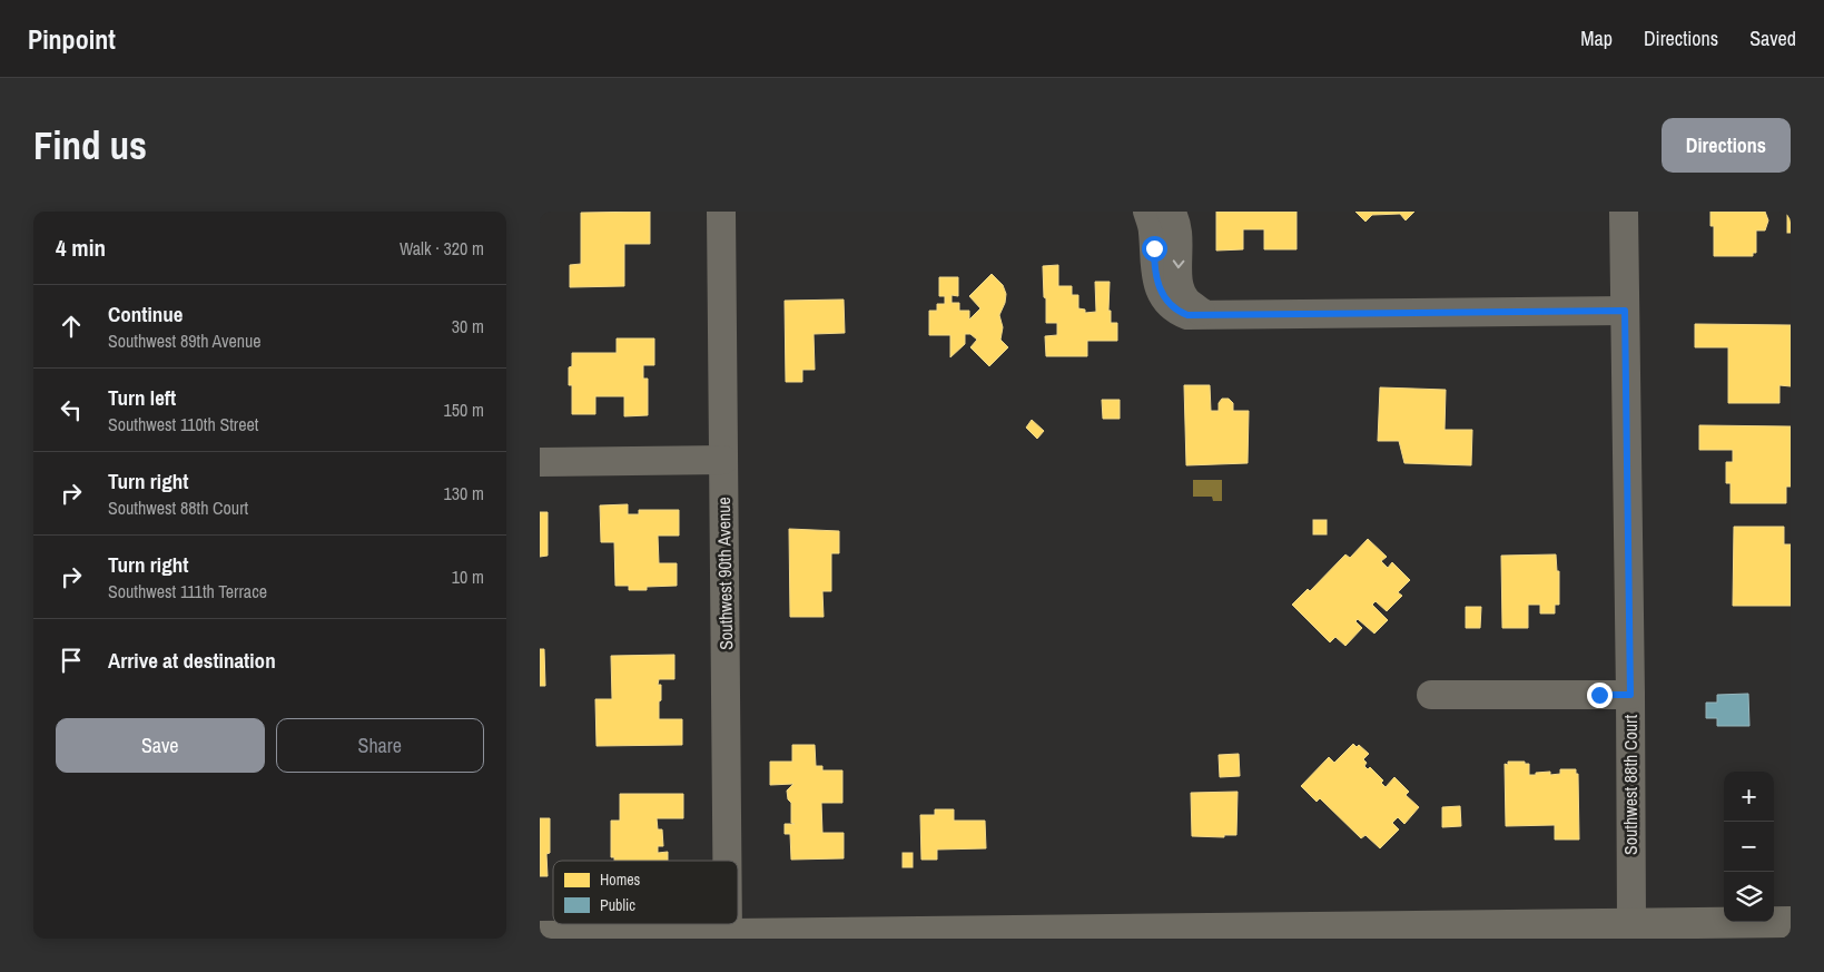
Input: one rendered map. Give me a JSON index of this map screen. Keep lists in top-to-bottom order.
{
  "streets": {
    "street": ["Southwest 90th Avenue", "Southwest 88th Court"]
  },
  "legend": ["Homes", "Public"],
  "page": {
    "header": "Pinpoint",
    "nav": ["Map", "Directions", "Saved"],
    "buttons": [
      "Directions",
      ["Save", "Share"]
    ],
    "title": "Find us",
    "heading": ["4 min", "Walk · 320 m"],
    "list": [
      ["Continue", "Southwest 89th Avenue", "30 m"],
      ["Turn left", "Southwest 110th Street", "150 m"],
      ["Turn right", "Southwest 88th Court", "130 m"],
      ["Turn right", "Southwest 111th Terrace", "10 m"],
      "Arrive at destination"
    ],
    "map_buttons": ["+", "−"]
  }
}
